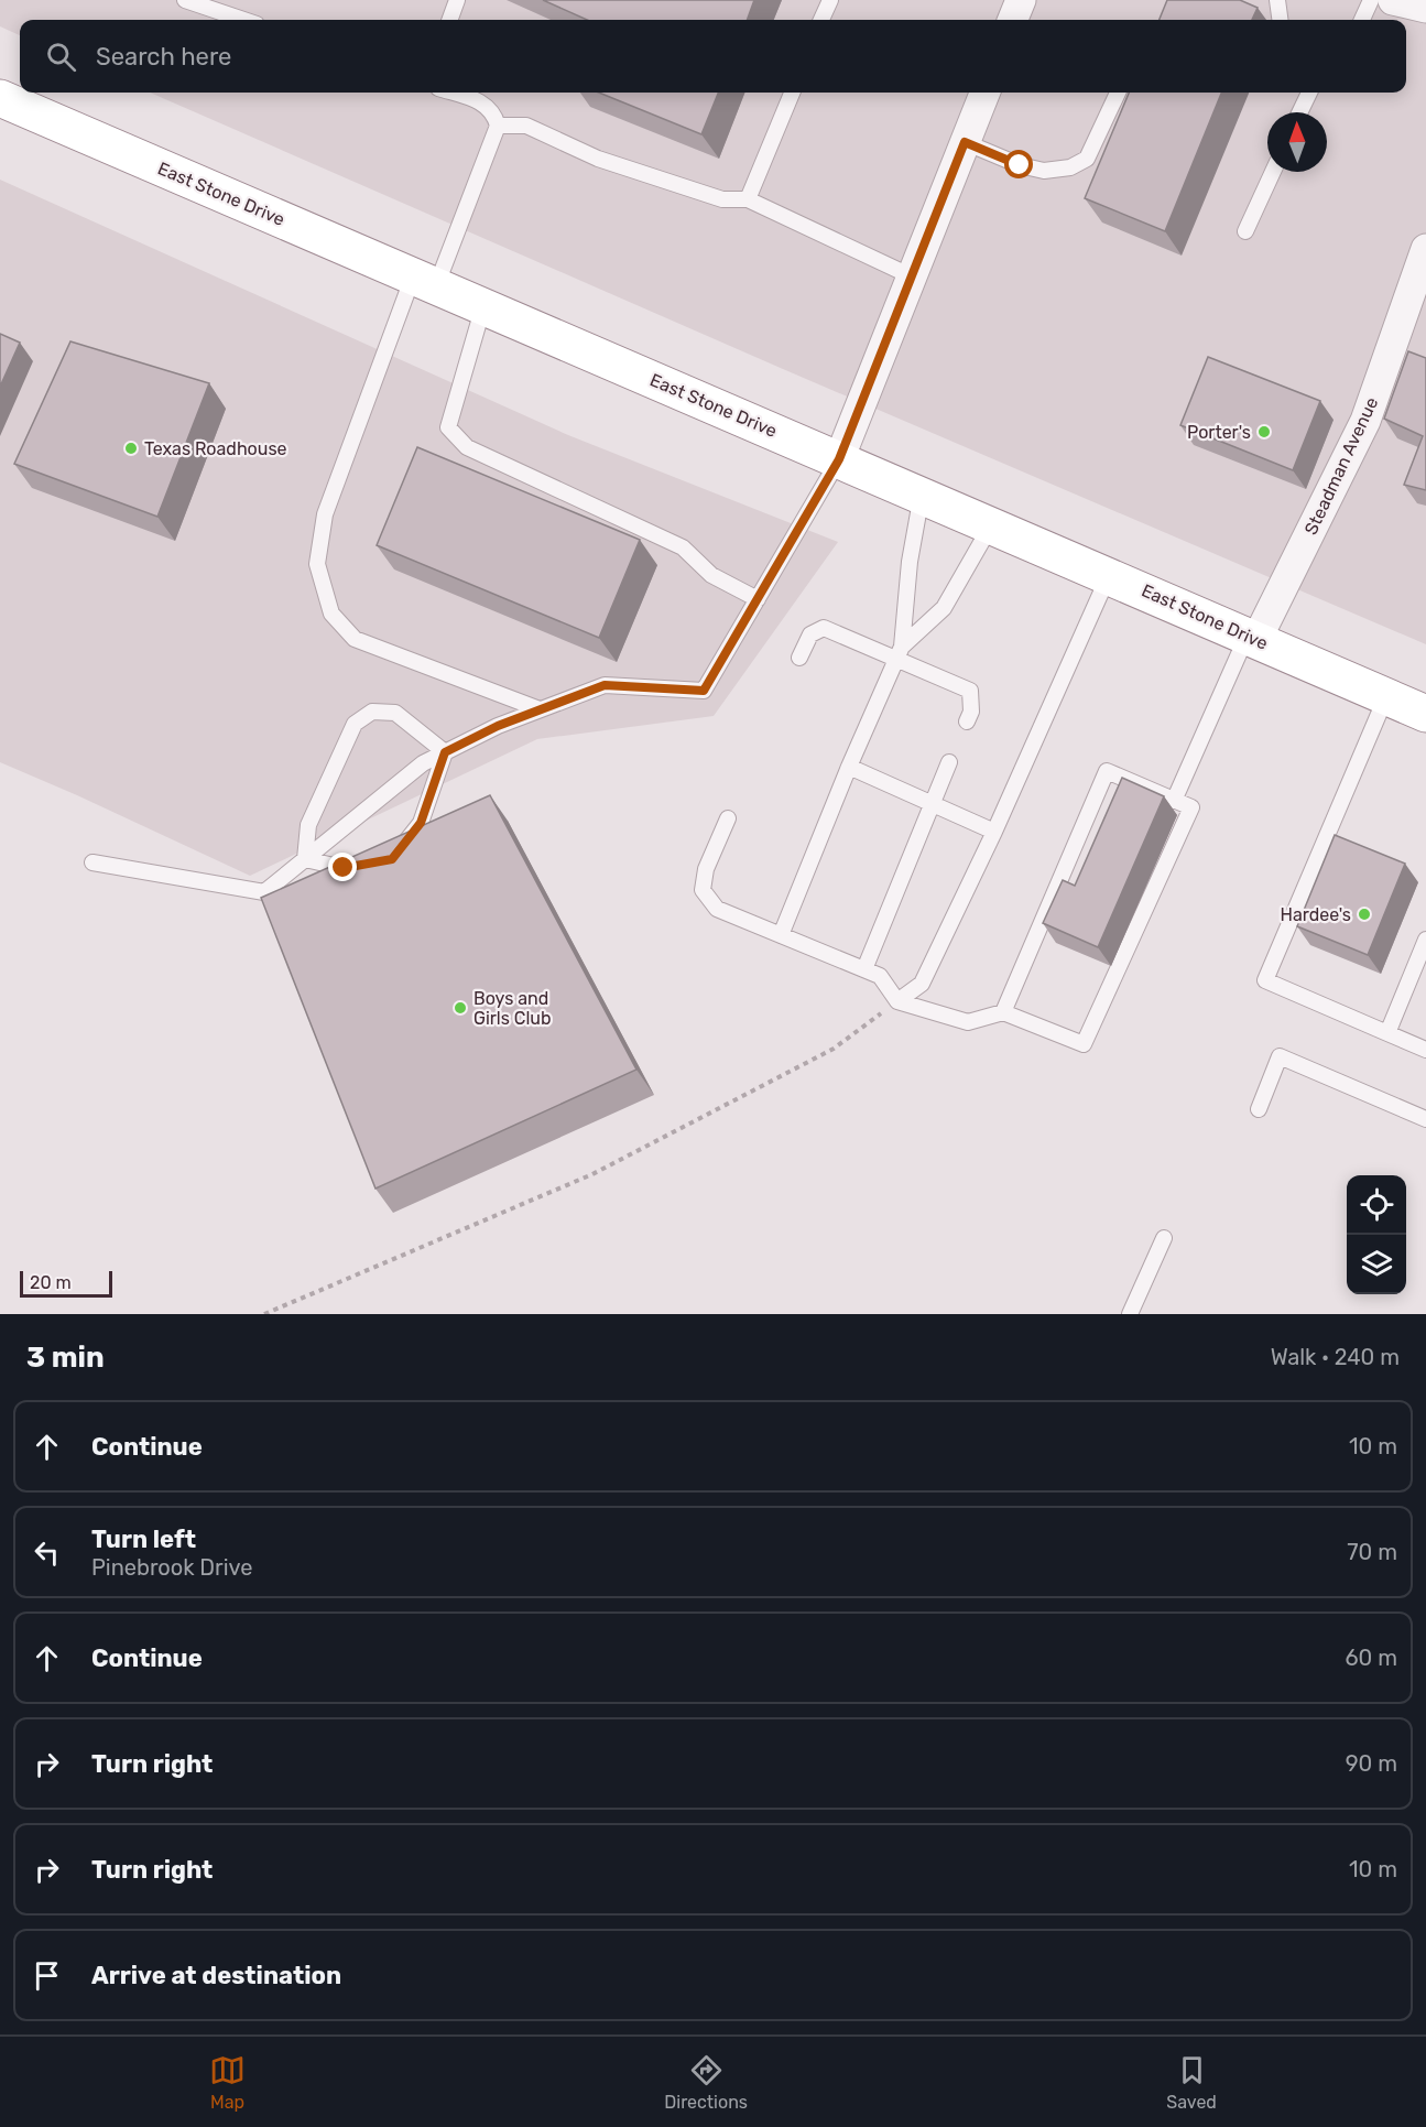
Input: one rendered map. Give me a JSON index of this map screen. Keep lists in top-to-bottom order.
{
  "streets": {
    "highway": ["East Stone Drive"],
    "street": ["Steadman Avenue"]
  },
  "crossings": [
    ["East Stone Drive", "Steadman Avenue"]
  ],
  "places": [
    "Porter's",
    "Texas Roadhouse",
    "Hardee's",
    "Boys and Girls Club"
  ],
  "scale_bar": "20 m",
  "north": "top",
  "page": {
    "search": "Search here",
    "scale": "20 m",
    "heading": ["3 min", "Walk · 240 m"],
    "list": [
      ["Continue", "10 m"],
      ["Turn left", "Pinebrook Drive", "70 m"],
      ["Continue", "60 m"],
      ["Turn right", "90 m"],
      ["Turn right", "10 m"],
      "Arrive at destination"
    ],
    "nav": ["Map", "Directions", "Saved"]
  }
}
